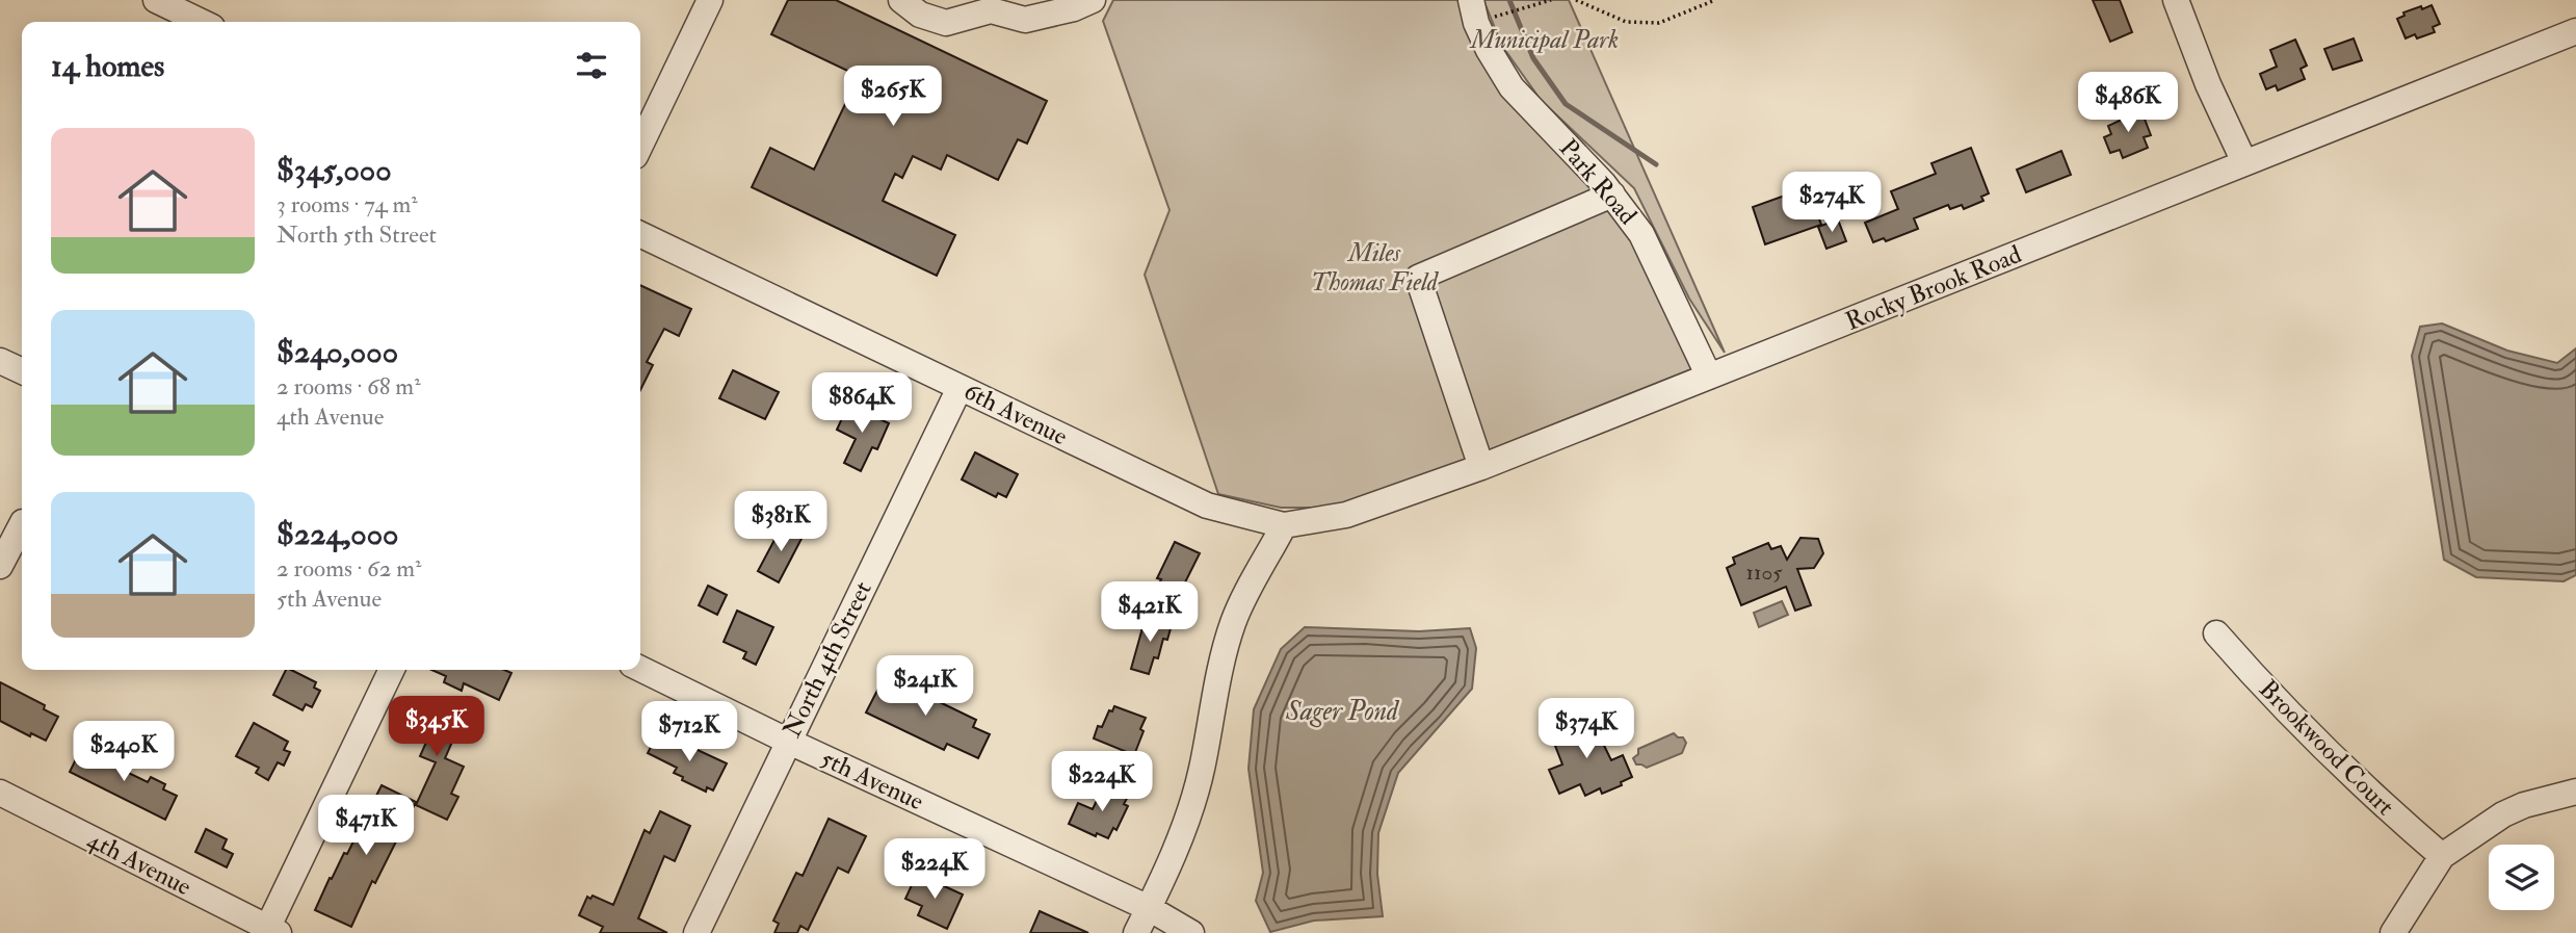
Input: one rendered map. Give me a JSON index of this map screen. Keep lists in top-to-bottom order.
{
  "streets": {
    "street": [
      "Park Road",
      "Rocky Brook Road",
      "6th Avenue",
      "North 4th Street",
      "Brookwood Court",
      "5th Avenue",
      "4th Avenue"
    ]
  },
  "crossings": [
    ["Park Road", "Rocky Brook Road"],
    ["Rocky Brook Road", "6th Avenue"],
    ["6th Avenue", "North 4th Street"],
    ["North 4th Street", "5th Avenue"]
  ],
  "water": ["Sager Pond"],
  "parks": ["Municipal Park", "Miles Thomas Field"],
  "house_numbers": ["1105"],
  "page": {
    "heading": "14 homes",
    "price": [
      "$265K",
      "$486K",
      "$274K",
      "$864K",
      "$381K",
      "$421K",
      "$241K",
      "$345K",
      "$374K",
      "$712K",
      "$240K",
      "$224K",
      "$471K",
      "$224K"
    ],
    "list": [
      {
        "name": "$345,000",
        "note": "3 rooms · 74 m² · North 5th Street"
      },
      {
        "name": "$240,000",
        "note": "2 rooms · 68 m² · 4th Avenue"
      },
      {
        "name": "$224,000",
        "note": "2 rooms · 62 m² · 5th Avenue"
      }
    ]
  }
}
